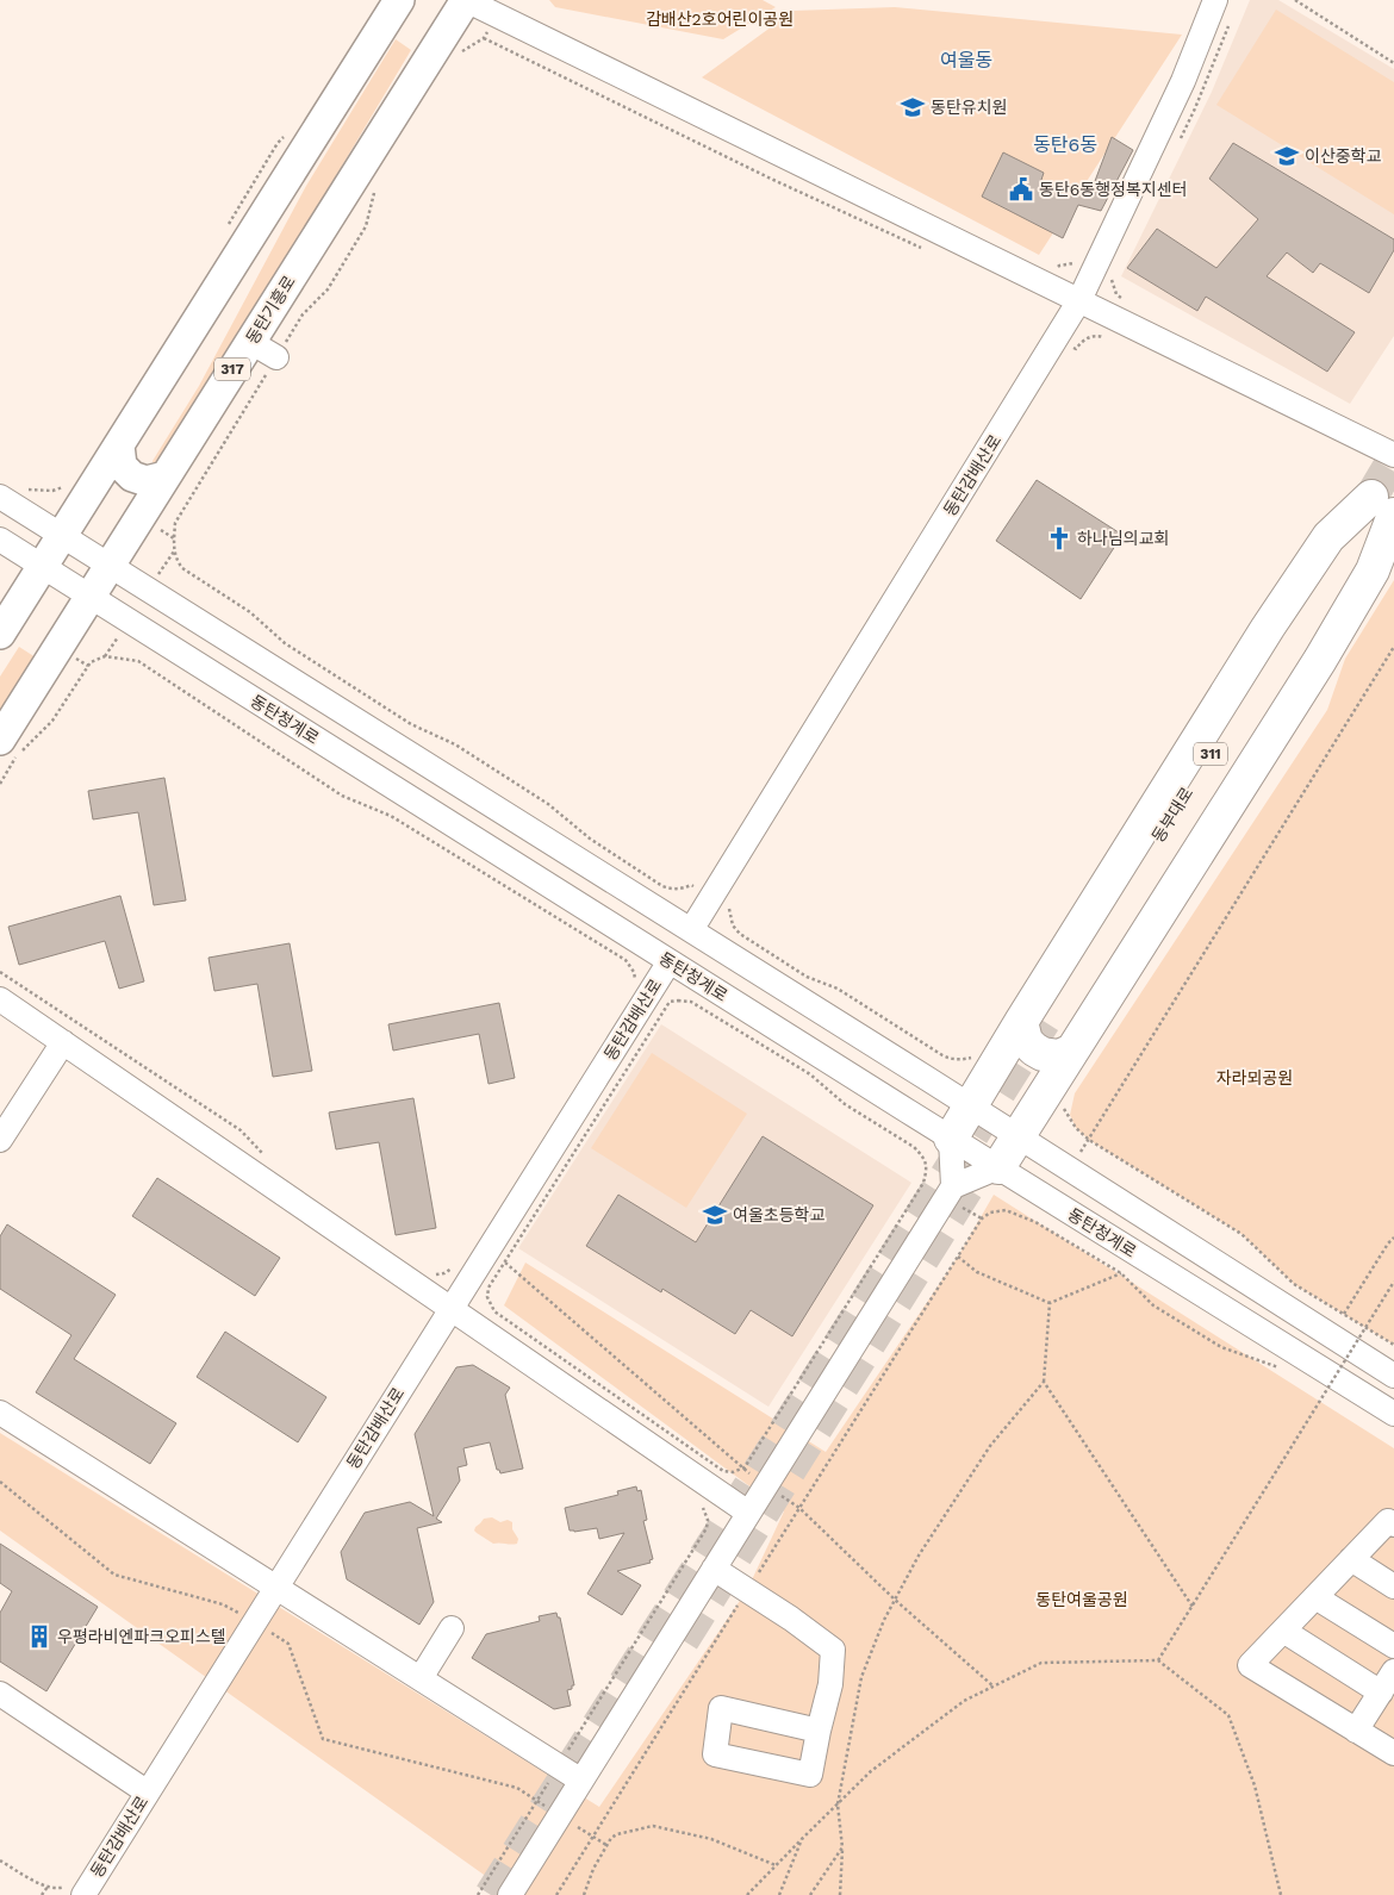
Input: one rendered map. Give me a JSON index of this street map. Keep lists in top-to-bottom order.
{
  "streets": {
    "highway": ["311", "동부대로"],
    "main road": ["동탄기흥로", "317"],
    "street": ["동탄감배산로", "동탄청계로"]
  },
  "crossings": [
    ["동탄기흥로", "동탄청계로"],
    ["동탄감배산로", "동탄청계로"]
  ],
  "districts": ["여울동", "동탄6동"],
  "parks": ["감배산2호어린이공원", "자라뫼공원", "동탄여울공원"],
  "places": {
    "school or university": ["동탄유치원", "이산중학교", "여울초등학교"],
    "public building": ["동탄6동행정복지센터"],
    "church": ["하나님의교회"],
    "building": ["우평라비엔파크오피스텔"]
  }
}
